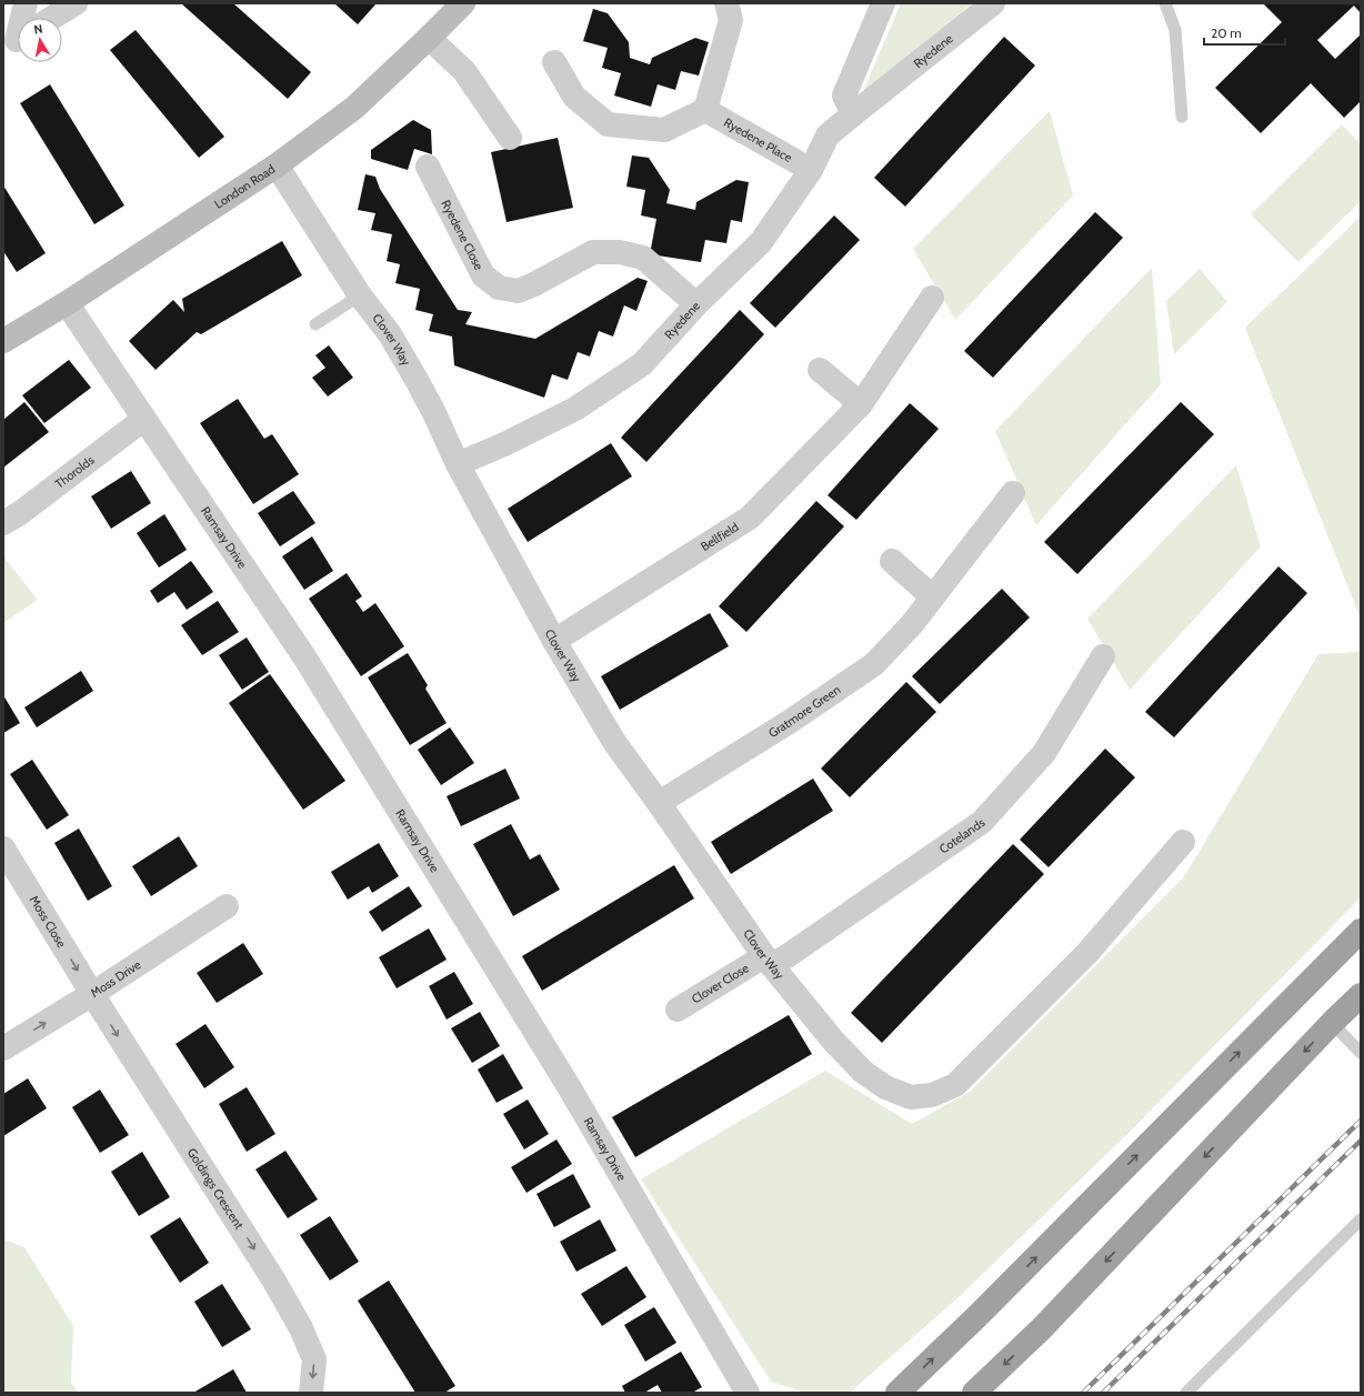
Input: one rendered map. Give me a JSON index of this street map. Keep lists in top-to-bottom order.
{
  "streets": {
    "main road": ["London Road"],
    "street": [
      "Ryedene",
      "Ryedene Place",
      "Ryedene Close",
      "Clover Way",
      "Thorolds",
      "Bellfield",
      "Ramsay Drive",
      "Gratmore Green",
      "Cotelands",
      "Moss Close",
      "Moss Drive",
      "Clover Close",
      "Goldings Crescent"
    ]
  },
  "crossings": [
    ["Ryedene", "Ryedene Place"],
    ["Ryedene", "Ryedene Close"],
    ["Ryedene", "Clover Way"],
    ["London Road", "Clover Way"],
    ["London Road", "Ramsay Drive"],
    ["Clover Way", "Bellfield"],
    ["Clover Way", "Gratmore Green"],
    ["Clover Way", "Cotelands"],
    ["Clover Way", "Clover Close"],
    ["Thorolds", "Ramsay Drive"],
    ["Cotelands", "Clover Close"],
    ["Moss Close", "Moss Drive"],
    ["Moss Close", "Goldings Crescent"],
    ["Moss Drive", "Goldings Crescent"]
  ],
  "one_way": ["Moss Close", "Moss Drive", "Goldings Crescent"],
  "scale_bar": "20 m",
  "north": "top"
}
